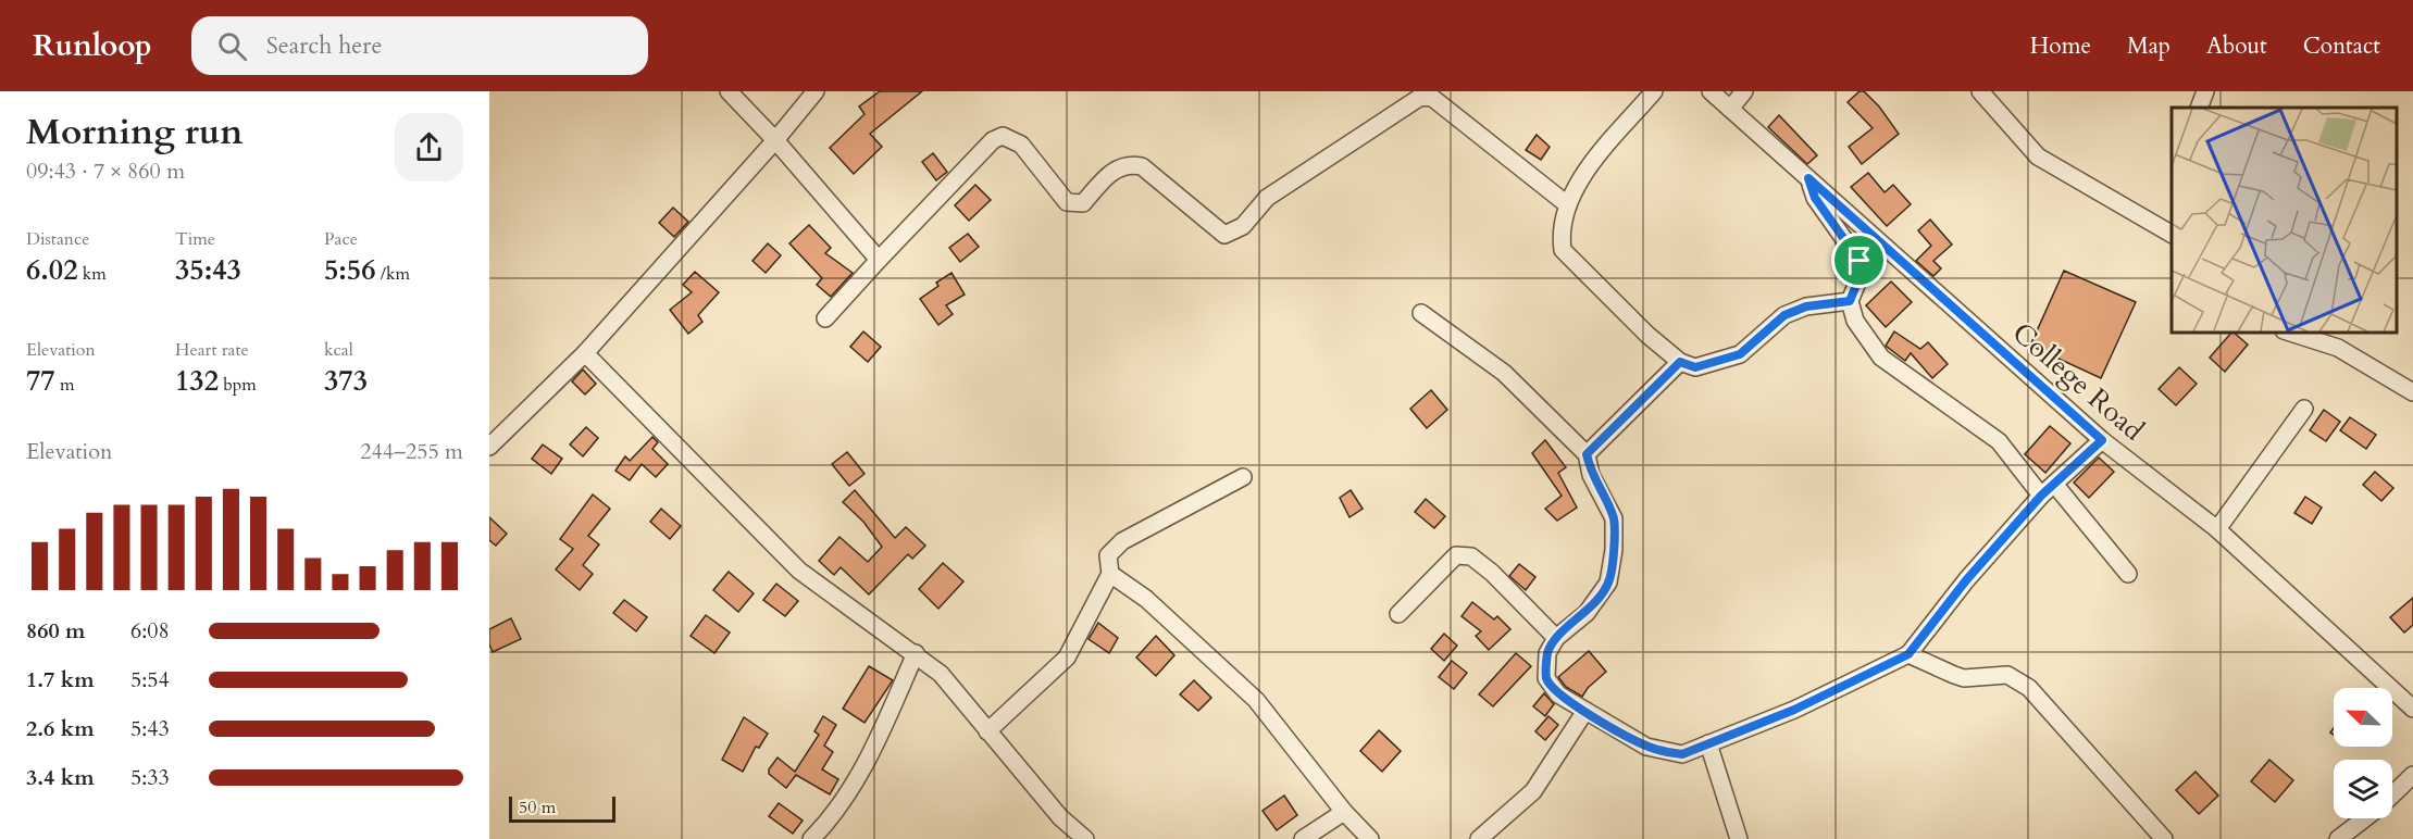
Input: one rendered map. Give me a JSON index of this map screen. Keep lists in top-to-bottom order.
{
  "streets": {
    "street": ["College Road"]
  },
  "scale_bar": "50 m",
  "north": "top left",
  "page": {
    "header": "Runloop",
    "search": "Search here",
    "nav": [
      "Home",
      "Map",
      "About",
      "Contact"
    ],
    "heading": ["Morning run", "09:43 · 7 × 860 m"],
    "stats": [
      ["Distance", "6.02 km"],
      ["Time", "35:43"],
      ["Pace", "5:56 /km"],
      ["Elevation", "77 m"],
      ["Heart rate", "132 bpm"],
      ["kcal", "373"]
    ],
    "chart": ["Elevation", "244–255 m"],
    "list": [
      {
        "name": "860 m",
        "note": "6:08"
      },
      {
        "name": "1.7 km",
        "note": "5:54"
      },
      {
        "name": "2.6 km",
        "note": "5:43"
      },
      {
        "name": "3.4 km",
        "note": "5:33"
      }
    ],
    "scale": "50 m"
  }
}
